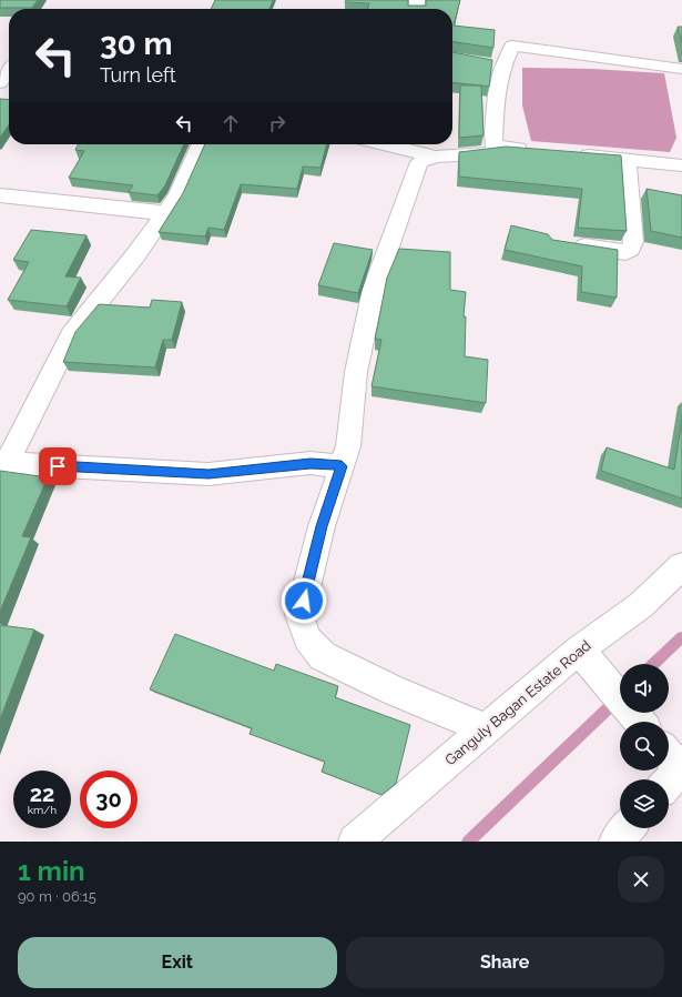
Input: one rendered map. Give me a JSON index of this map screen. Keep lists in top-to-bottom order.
{
  "streets": {
    "street": ["Ganguly Bagan Estate Road"]
  },
  "page": {
    "turn": ["30 m", "Turn left"],
    "speed": "22 km/h",
    "limit": "30",
    "heading": ["1 min", "90 m · 06:15"],
    "buttons": ["Exit", "Share"]
  }
}
